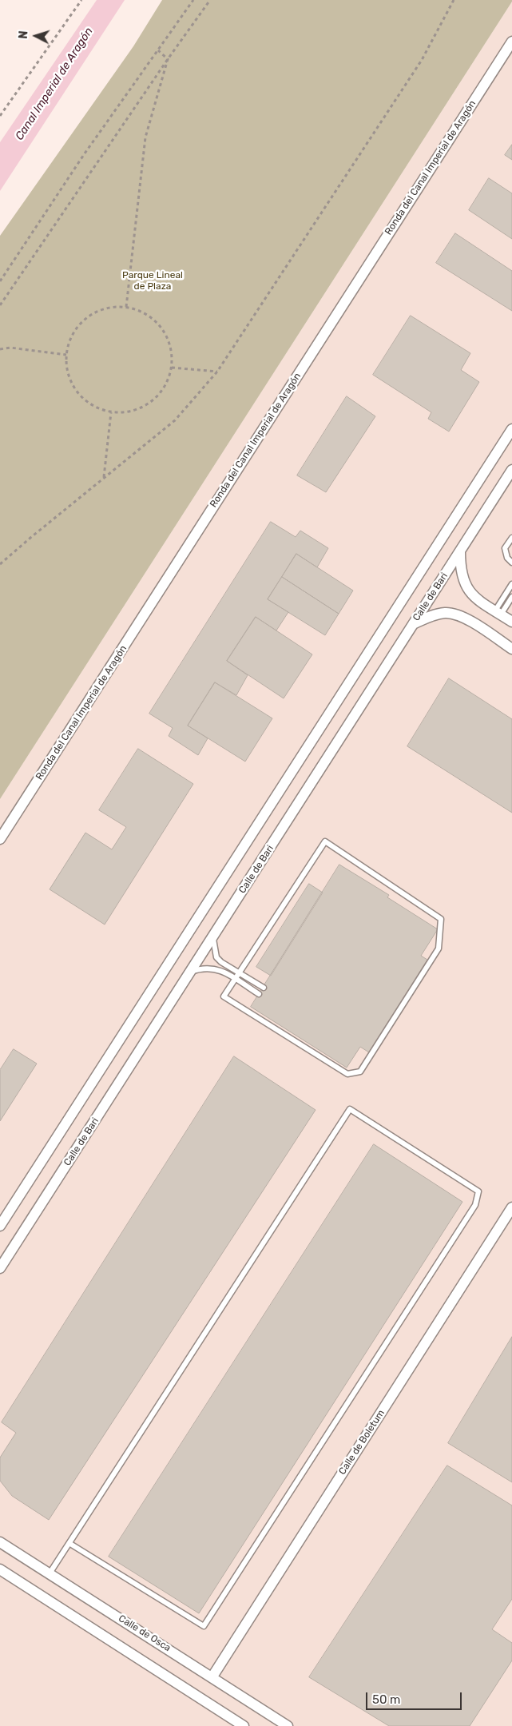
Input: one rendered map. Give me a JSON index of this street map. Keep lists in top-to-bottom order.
{
  "streets": {
    "street": [
      "Ronda del Canal Imperial de Aragón",
      "Calle de Bari",
      "Calle de Boletum",
      "Calle de Osca"
    ]
  },
  "crossings": [
    ["Calle de Boletum", "Calle de Osca"]
  ],
  "water": ["Canal Imperial de Aragón"],
  "parks": ["Parque Lineal de Plaza"],
  "scale_bar": "50 m",
  "north": "left"
}
